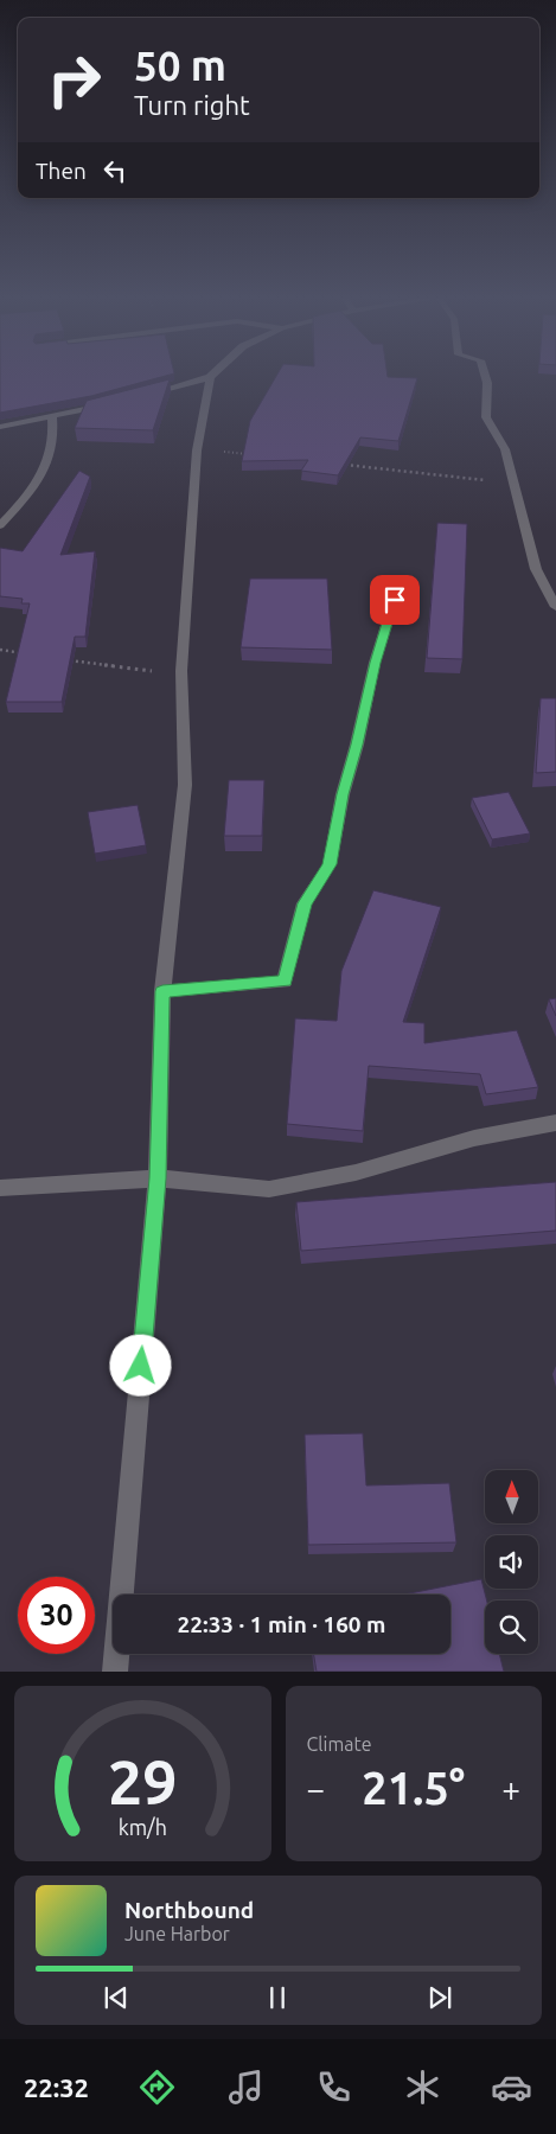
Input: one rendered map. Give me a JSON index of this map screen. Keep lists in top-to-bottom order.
{
  "north": "top",
  "page": {
    "turn": ["50 m", "Turn right"],
    "then": "Then",
    "limit": "30",
    "trip": "22:33 · 1 min · 160 m",
    "tile": "Climate",
    "heat": ["−", "21.5°", "+"],
    "song": ["Northbound", "June Harbor"],
    "tabs": "22:32",
    "gauge": ["29", "km/h"]
  }
}
